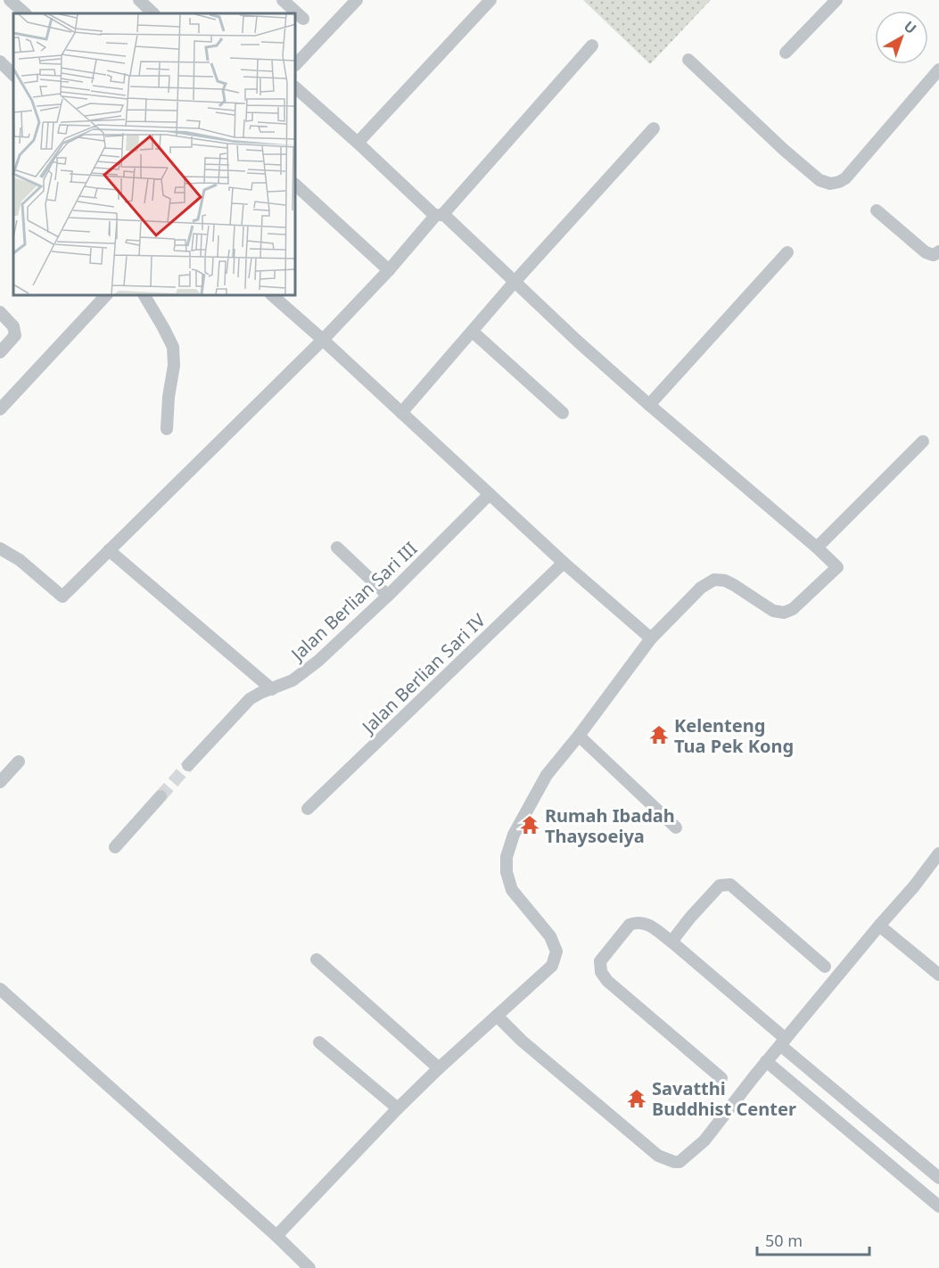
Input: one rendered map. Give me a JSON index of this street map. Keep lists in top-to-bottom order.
{
  "streets": {
    "street": ["Jalan Berlian Sari III", "Jalan Berlian Sari IV"]
  },
  "places": {
    "temple": ["Kelenteng Tua Pek Kong", "Rumah Ibadah Thaysoeiya", "Savatthi Buddhist Center"]
  },
  "scale_bar": "50 m",
  "north": "top right"
}
